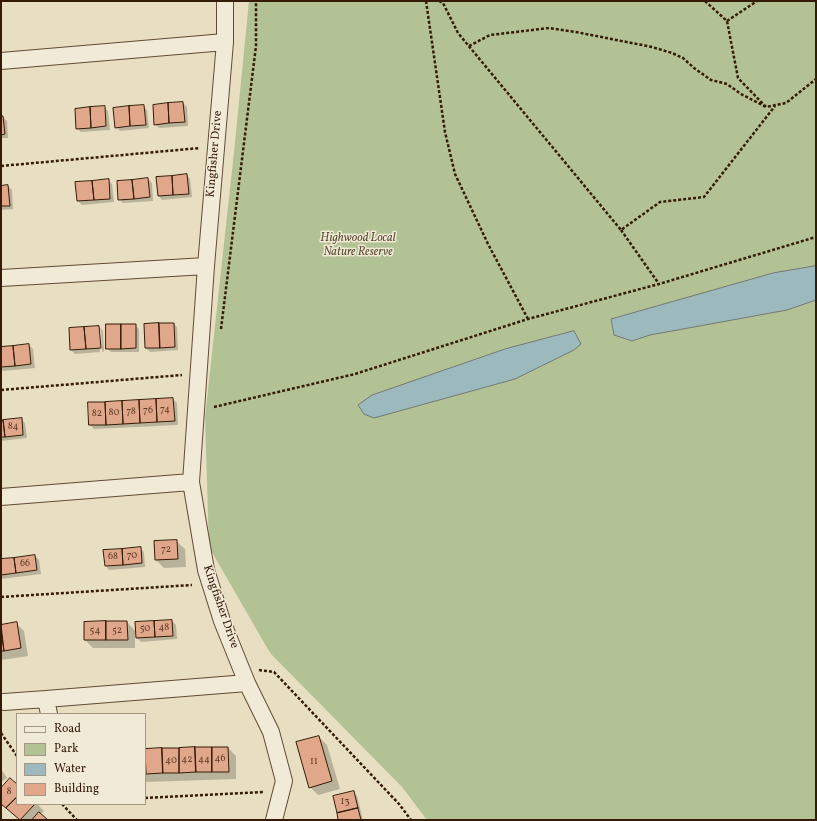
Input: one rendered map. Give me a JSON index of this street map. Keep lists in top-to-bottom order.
{
  "streets": {
    "street": ["Kingfisher Drive"]
  },
  "parks": ["Highwood Local Nature Reserve"],
  "house_numbers": [
    "74",
    "76",
    "78",
    "80",
    "82",
    "84",
    "72",
    "70",
    "68",
    "66",
    "48",
    "50",
    "54",
    "52",
    "46",
    "42",
    "44",
    "40",
    "11",
    "8",
    "13"
  ],
  "legend": [
    "Road",
    "Park",
    "Water",
    "Building"
  ]
}
